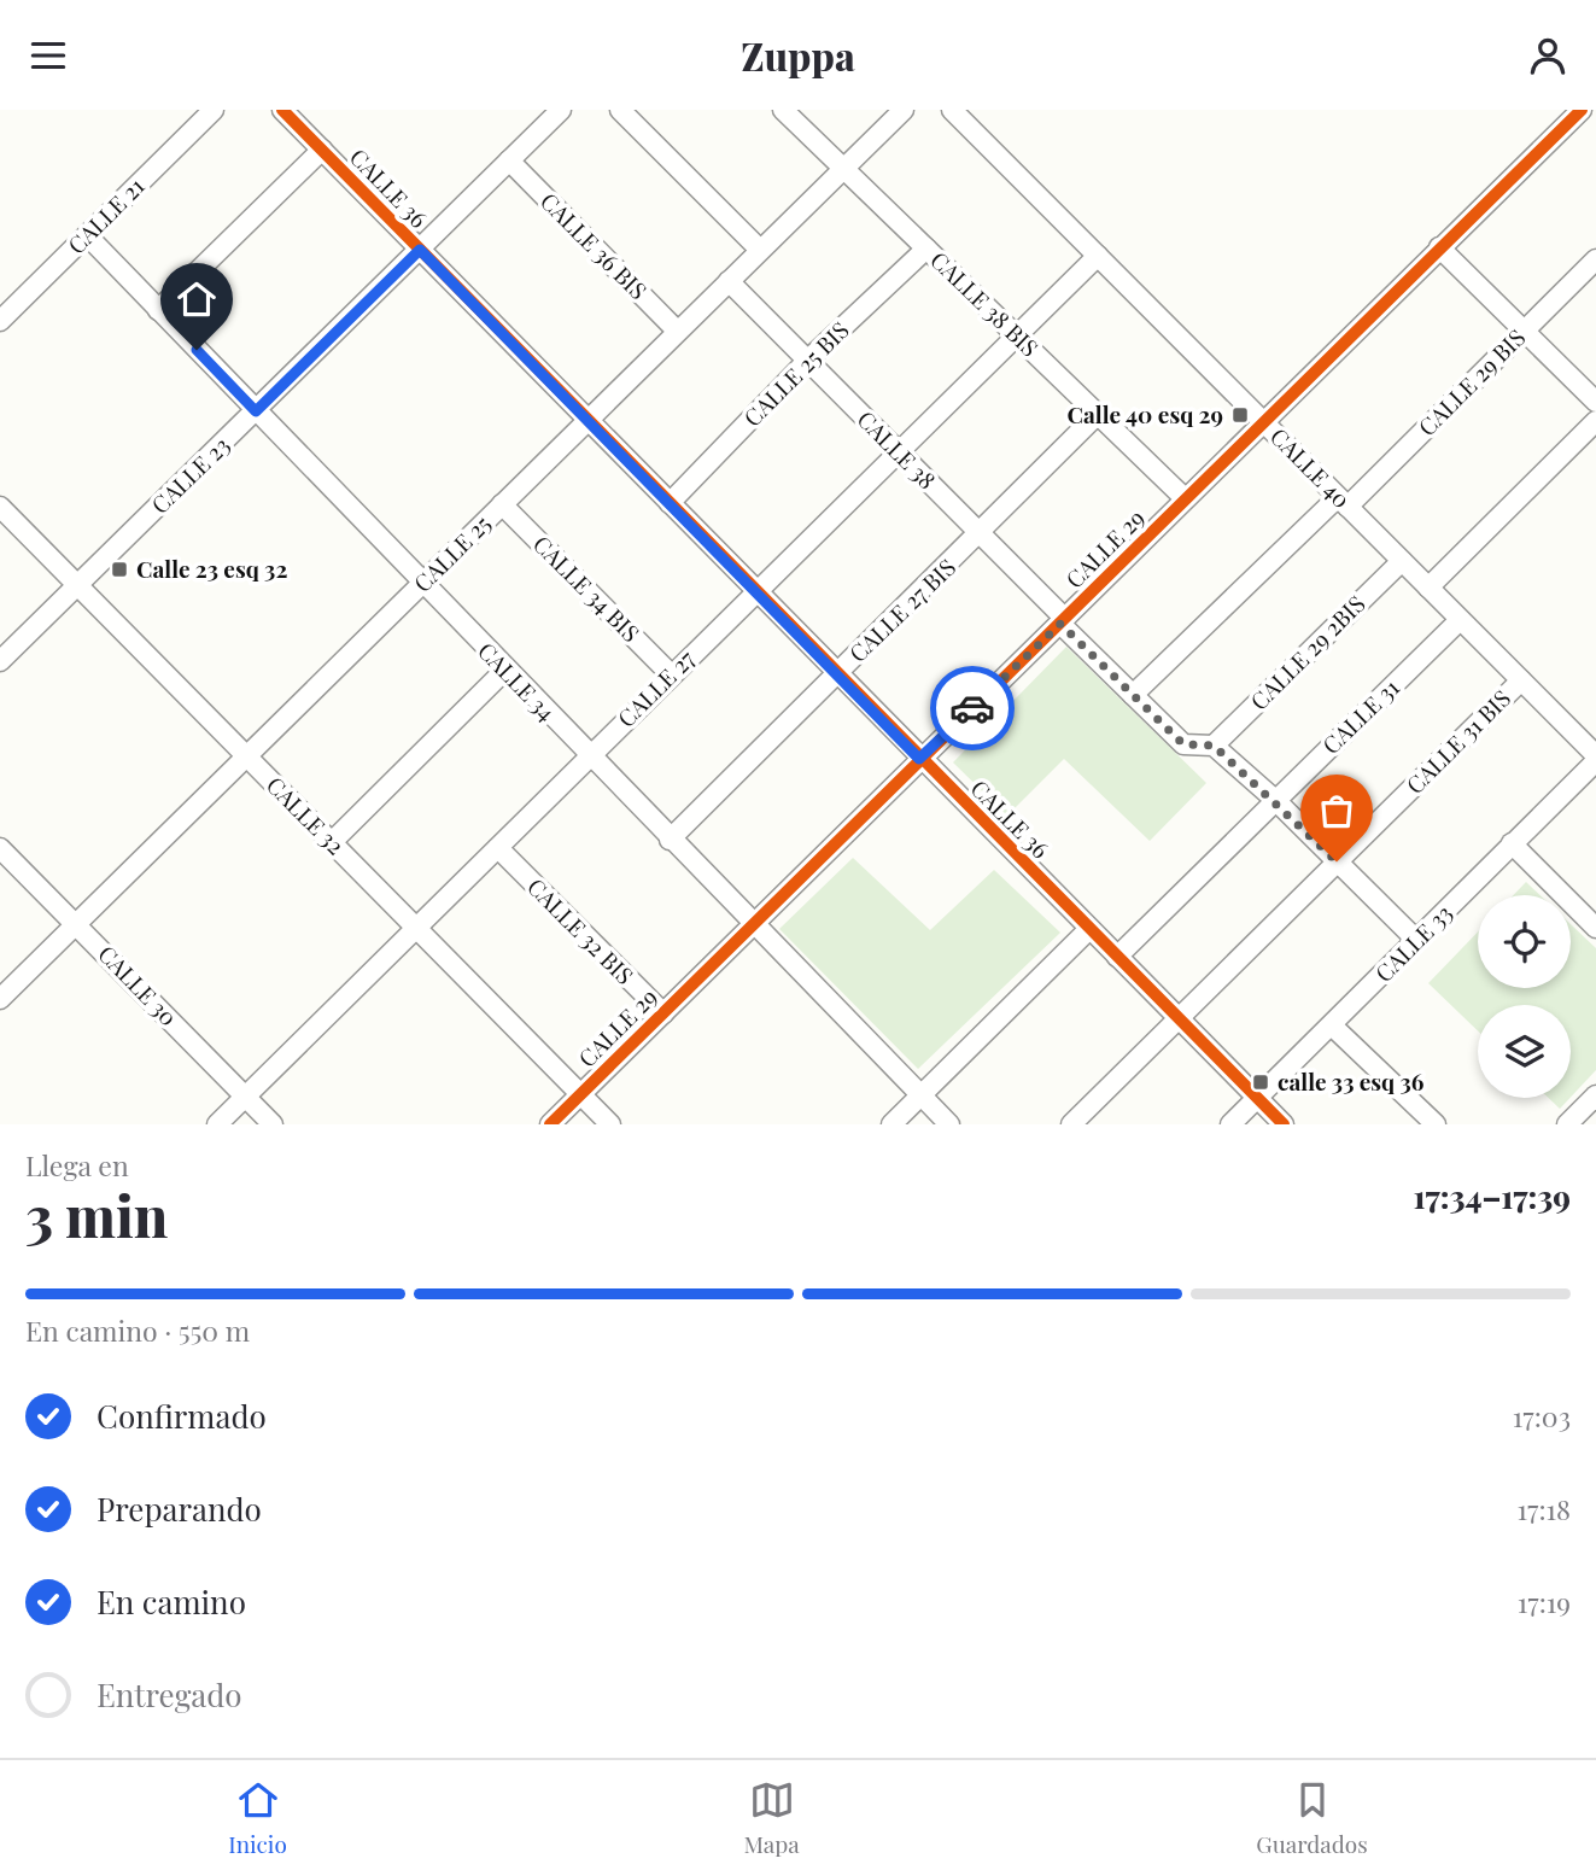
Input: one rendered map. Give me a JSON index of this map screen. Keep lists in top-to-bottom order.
{
  "streets": {
    "street": [
      "CALLE 36",
      "CALLE 21",
      "CALLE 36 BIS",
      "CALLE 38 BIS",
      "CALLE 25 BIS",
      "CALLE 29 BIS",
      "CALLE 38",
      "CALLE 40",
      "CALLE 23",
      "CALLE 29",
      "CALLE 25",
      "CALLE 34 BIS",
      "CALLE 27 BIS",
      "CALLE 29 2BIS",
      "CALLE 34",
      "CALLE 27",
      "CALLE 31",
      "CALLE 31 BIS",
      "CALLE 32",
      "CALLE 32 BIS",
      "CALLE 33",
      "CALLE 30"
    ]
  },
  "crossings": [
    ["CALLE 36", "CALLE 25 BIS"],
    ["CALLE 36", "CALLE 23"],
    ["CALLE 36", "CALLE 29"],
    ["CALLE 36", "CALLE 25"],
    ["CALLE 36", "CALLE 27 BIS"],
    ["CALLE 36", "CALLE 27"],
    ["CALLE 36", "CALLE 31"],
    ["CALLE 36", "CALLE 31 BIS"],
    ["CALLE 36", "CALLE 33"],
    ["CALLE 21", "CALLE 34"],
    ["CALLE 36 BIS", "CALLE 23"],
    ["CALLE 36 BIS", "CALLE 25"],
    ["CALLE 38 BIS", "CALLE 25 BIS"],
    ["CALLE 38 BIS", "CALLE 29"],
    ["CALLE 38 BIS", "CALLE 25"],
    ["CALLE 38 BIS", "CALLE 27 BIS"],
    ["CALLE 38 BIS", "CALLE 27"],
    ["CALLE 25 BIS", "CALLE 38"],
    ["CALLE 29 BIS", "CALLE 38"],
    ["CALLE 29 BIS", "CALLE 40"],
    ["CALLE 38", "CALLE 29"],
    ["CALLE 38", "CALLE 25"],
    ["CALLE 38", "CALLE 27 BIS"],
    ["CALLE 38", "CALLE 29 2BIS"],
    ["CALLE 38", "CALLE 27"],
    ["CALLE 38", "CALLE 31"],
    ["CALLE 38", "CALLE 31 BIS"],
    ["CALLE 38", "CALLE 33"],
    ["CALLE 40", "CALLE 29"],
    ["CALLE 40", "CALLE 29 2BIS"],
    ["CALLE 40", "CALLE 27"],
    ["CALLE 40", "CALLE 31"],
    ["CALLE 40", "CALLE 31 BIS"],
    ["CALLE 40", "CALLE 33"],
    ["CALLE 23", "CALLE 34"],
    ["CALLE 23", "CALLE 32"],
    ["CALLE 29", "CALLE 34"],
    ["CALLE 29", "CALLE 32"],
    ["CALLE 29", "CALLE 32 BIS"],
    ["CALLE 25", "CALLE 34 BIS"],
    ["CALLE 25", "CALLE 34"],
    ["CALLE 25", "CALLE 32"],
    ["CALLE 25", "CALLE 30"],
    ["CALLE 34 BIS", "CALLE 27"],
    ["CALLE 27 BIS", "CALLE 34"],
    ["CALLE 34", "CALLE 27"],
    ["CALLE 27", "CALLE 32"],
    ["CALLE 27", "CALLE 32 BIS"],
    ["CALLE 27", "CALLE 30"]
  ],
  "places": {
    "transit": ["Calle 40 esq 29", "Calle 23 esq 32", "calle 33 esq 36"]
  },
  "page": {
    "header": "Zuppa",
    "heading": ["3 min", "Llega en", "17:34–17:39"],
    "bar": "En camino · 550 m",
    "list": [
      ["Confirmado", "17:03"],
      ["Preparando", "17:18"],
      ["En camino", "17:19"],
      "Entregado"
    ],
    "tabs": ["Inicio", "Mapa", "Guardados"]
  }
}
